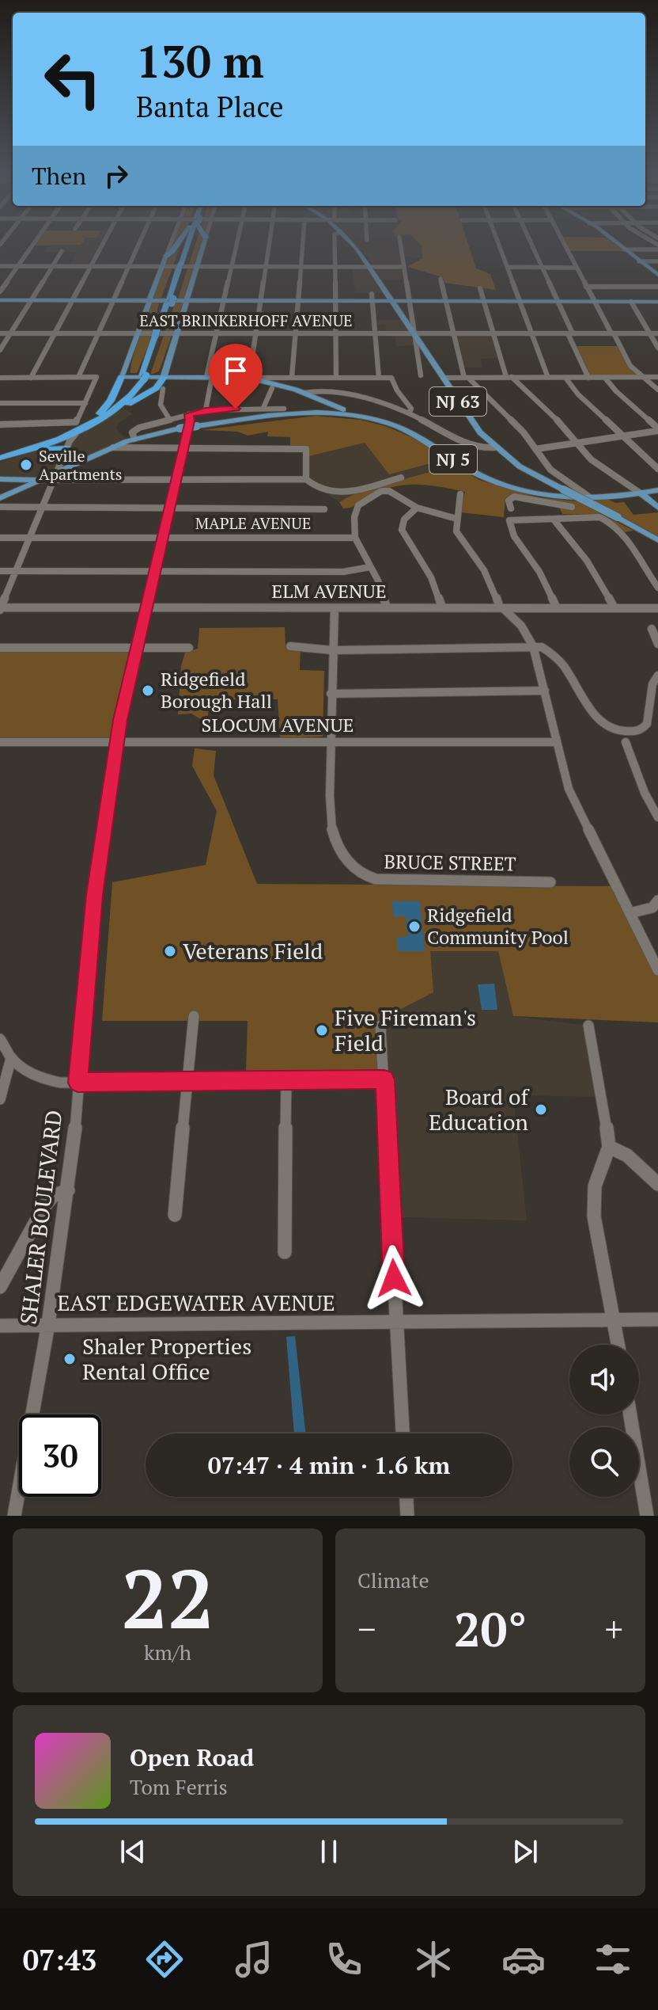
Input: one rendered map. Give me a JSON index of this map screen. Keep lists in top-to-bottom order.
{
  "streets": {
    "main road": ["NJ 63", "NJ 5"],
    "street": [
      "EAST BRINKERHOFF AVENUE",
      "MAPLE AVENUE",
      "ELM AVENUE",
      "SLOCUM AVENUE",
      "BRUCE STREET",
      "SHALER BOULEVARD",
      "EAST EDGEWATER AVENUE"
    ]
  },
  "crossings": [
    ["EAST BRINKERHOFF AVENUE", "NJ 63"],
    ["MAPLE AVENUE", "SHALER BOULEVARD"],
    ["ELM AVENUE", "BRUCE STREET"],
    ["ELM AVENUE", "SHALER BOULEVARD"],
    ["SLOCUM AVENUE", "BRUCE STREET"],
    ["SLOCUM AVENUE", "SHALER BOULEVARD"],
    ["SHALER BOULEVARD", "EAST EDGEWATER AVENUE"]
  ],
  "places": [
    "Seville Apartments",
    "Ridgefield Borough Hall",
    "Ridgefield Community Pool",
    "Veterans Field",
    "Five Fireman's Field",
    "Board of Education",
    "Shaler Properties Rental Office"
  ],
  "page": {
    "turn": ["130 m", "Banta Place"],
    "then": "Then",
    "limit": "30",
    "trip": "07:47 · 4 min · 1.6 km",
    "tile": [
      ["22", "km/h"],
      "Climate"
    ],
    "heat": ["−", "20°", "+"],
    "song": ["Open Road", "Tom Ferris"],
    "tabs": "07:43"
  }
}
